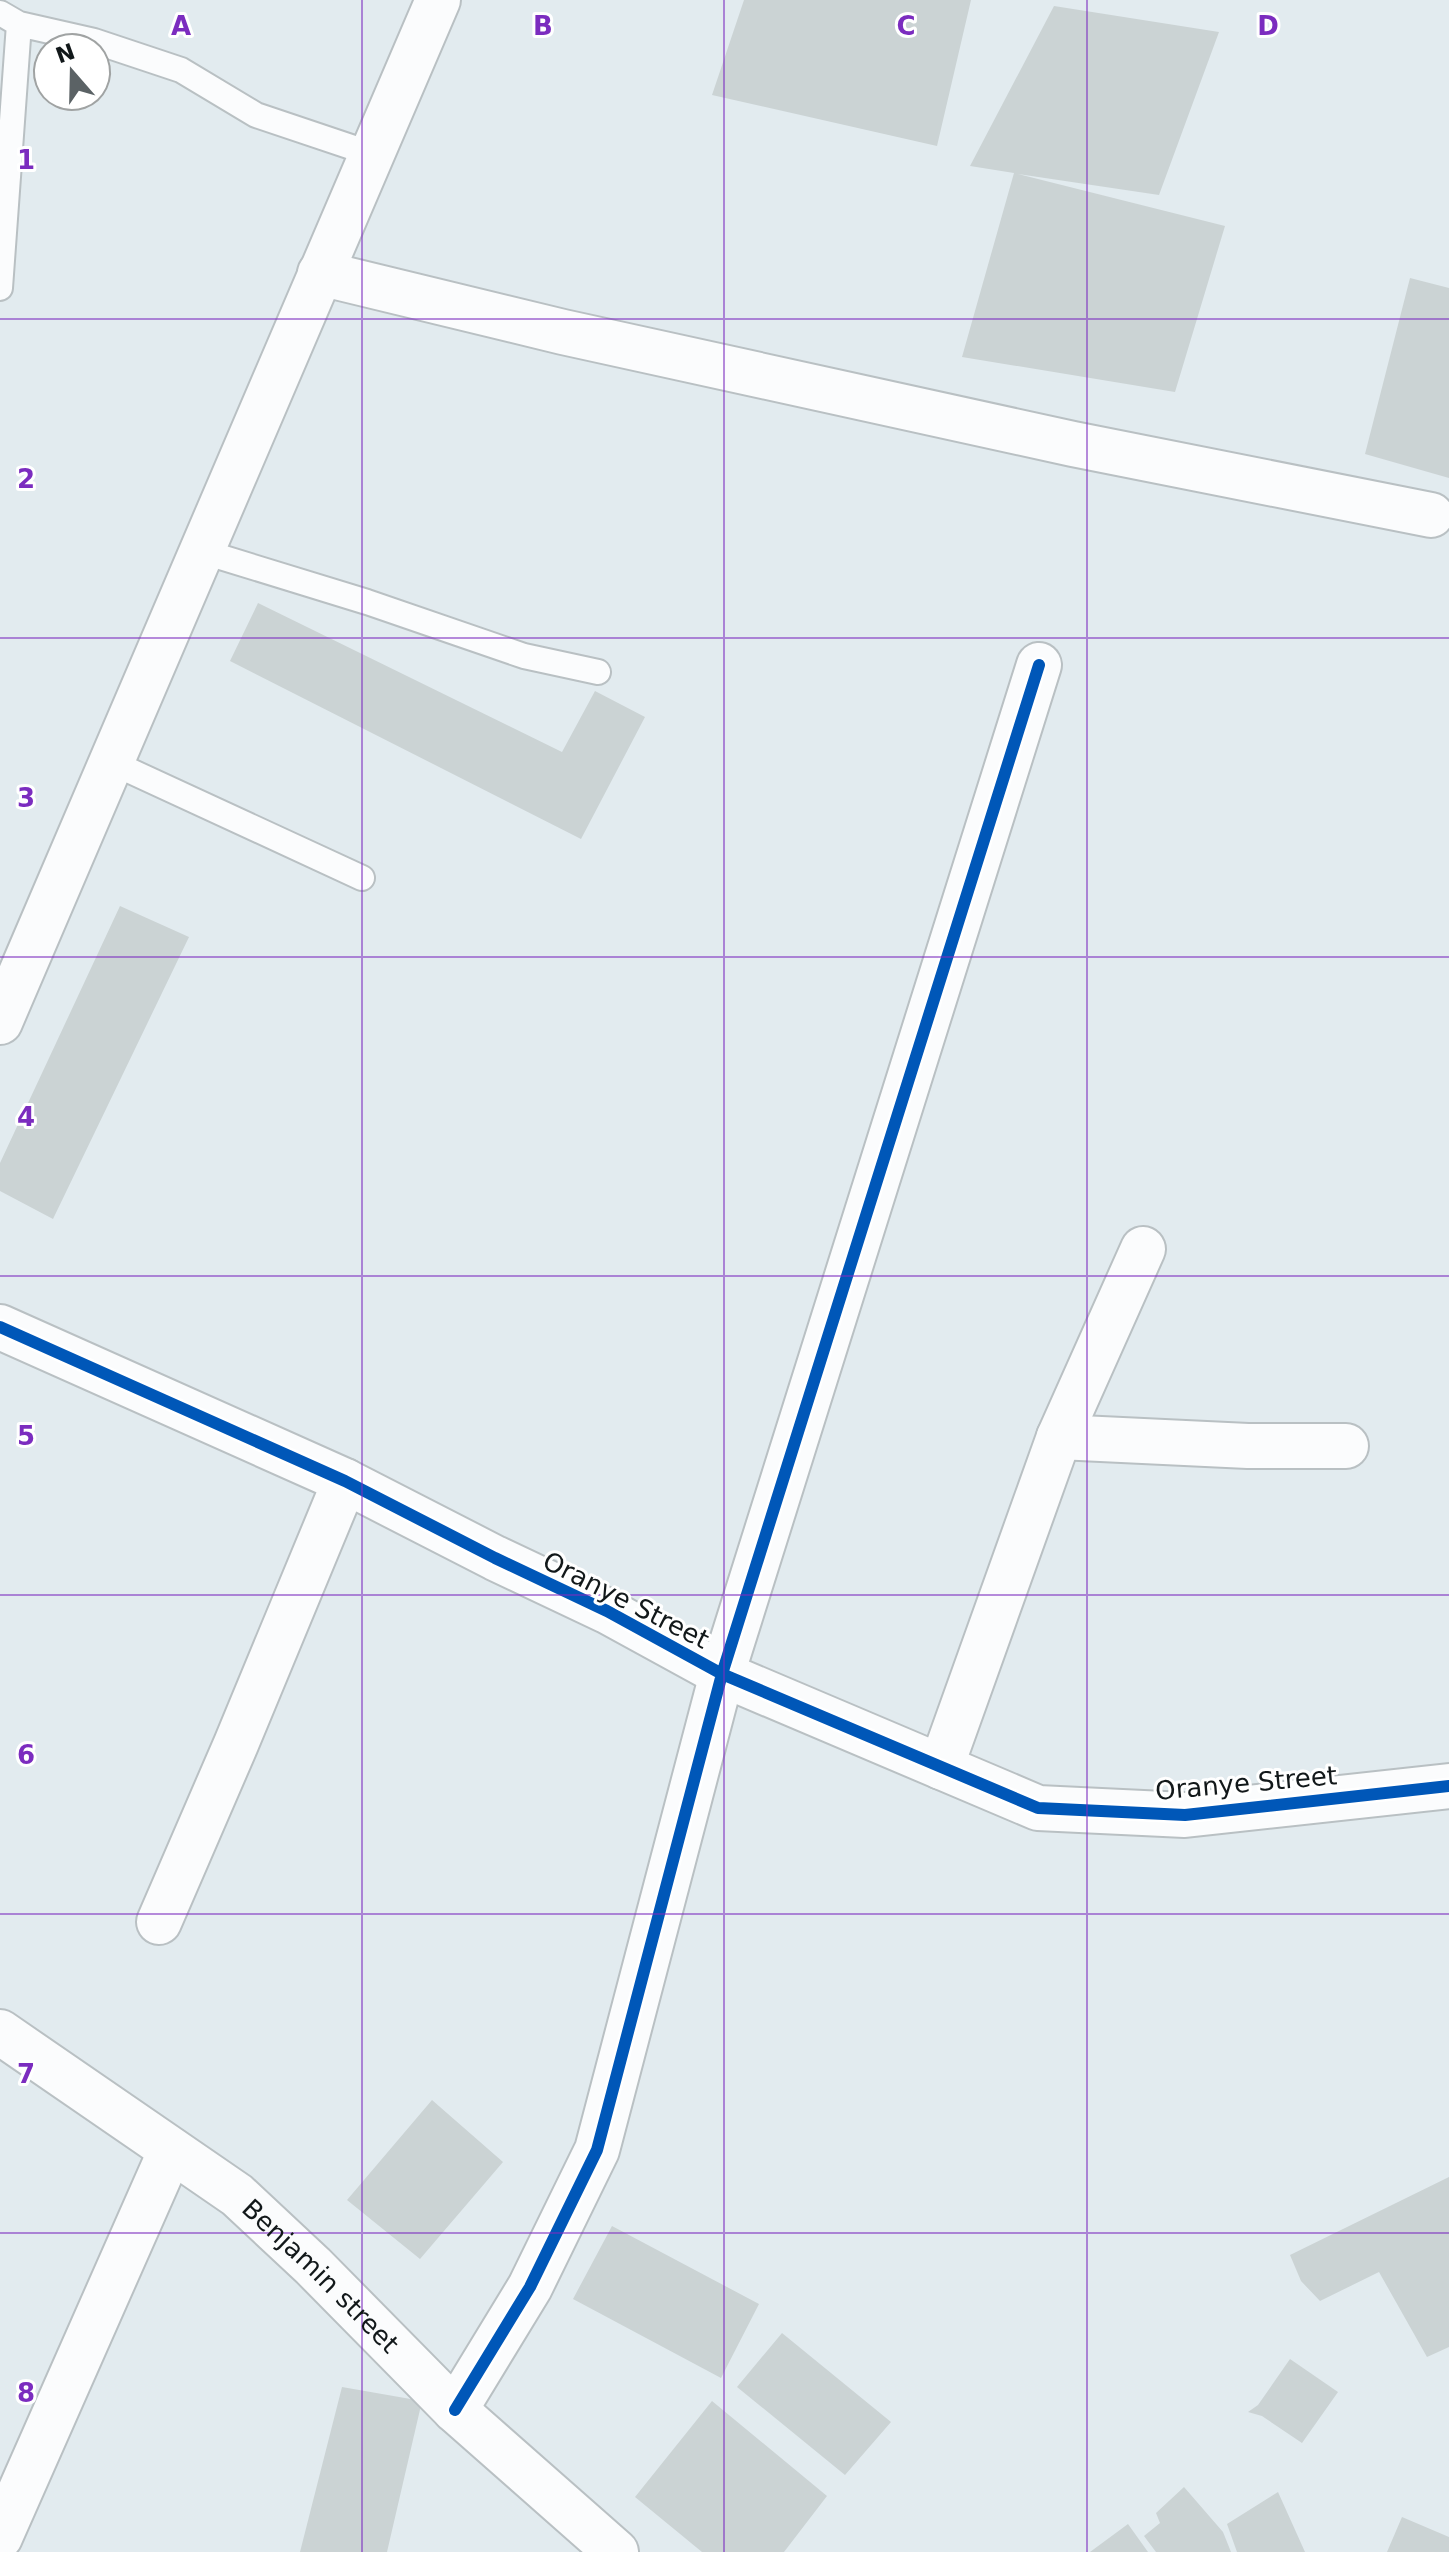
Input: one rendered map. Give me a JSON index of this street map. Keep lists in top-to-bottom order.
{
  "streets": {
    "street": ["Oranye Street", "Benjamin street"]
  },
  "north": "top",
  "grid": {
    "columns": [
      "A",
      "B",
      "C",
      "D"
    ],
    "rows": [
      "1",
      "2",
      "3",
      "4",
      "5",
      "6",
      "7",
      "8"
    ]
  }
}
